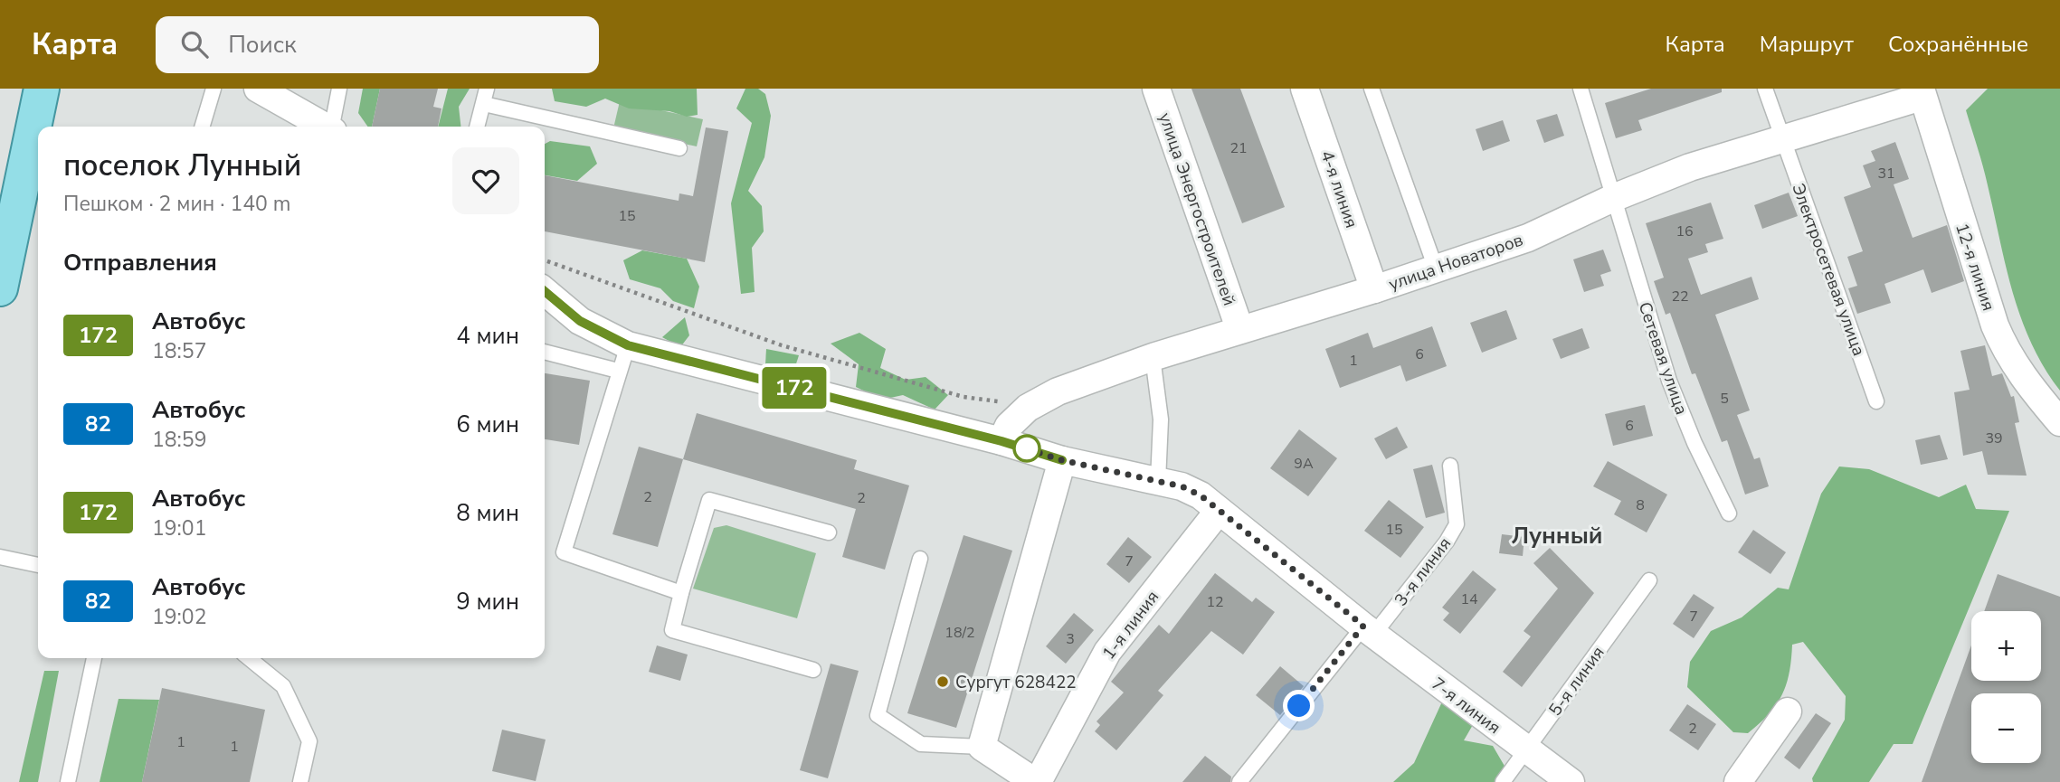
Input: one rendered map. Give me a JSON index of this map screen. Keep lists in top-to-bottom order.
{
  "streets": {
    "street": [
      "4-я линия",
      "улица Энергостроителей",
      "улица Новаторов",
      "12-я линия",
      "1-я линия",
      "7-я линия"
    ],
    "lane": [
      "Электросетевая улица",
      "Сетевая улица",
      "3-я линия",
      "5-я линия"
    ]
  },
  "crossings": [
    ["4-я линия", "улица Новаторов"],
    ["улица Энергостроителей", "улица Новаторов"],
    ["улица Новаторов", "12-я линия"],
    ["улица Новаторов", "Электросетевая улица"],
    ["улица Новаторов", "Сетевая улица"],
    ["3-я линия", "7-я линия"],
    ["1-я линия", "7-я линия"],
    ["5-я линия", "7-я линия"]
  ],
  "districts": ["Лунный"],
  "places": ["Сургут 628422"],
  "lines": ["bus line 172"],
  "house_numbers": [
    "21",
    "31",
    "15",
    "16",
    "22",
    "6",
    "1",
    "5",
    "6",
    "39",
    "9А",
    "2",
    "2",
    "8",
    "15",
    "7",
    "14",
    "12",
    "7",
    "18/2",
    "3",
    "2",
    "1",
    "1"
  ],
  "page": {
    "header": "Карта",
    "search": "Поиск",
    "nav": ["Карта", "Маршрут", "Сохранённые"],
    "on_map": "172",
    "heading": [
      ["поселок Лунный", "Пешком · 2 мин · 140 m"],
      "Отправления"
    ],
    "list": [
      {
        "mark": "172",
        "name": "Автобус",
        "note": "18:57",
        "value": "4 мин"
      },
      {
        "mark": "82",
        "name": "Автобус",
        "note": "18:59",
        "value": "6 мин"
      },
      {
        "mark": "172",
        "name": "Автобус",
        "note": "19:01",
        "value": "8 мин"
      },
      {
        "mark": "82",
        "name": "Автобус",
        "note": "19:02",
        "value": "9 мин"
      }
    ],
    "map_buttons": ["+", "−"]
  }
}
